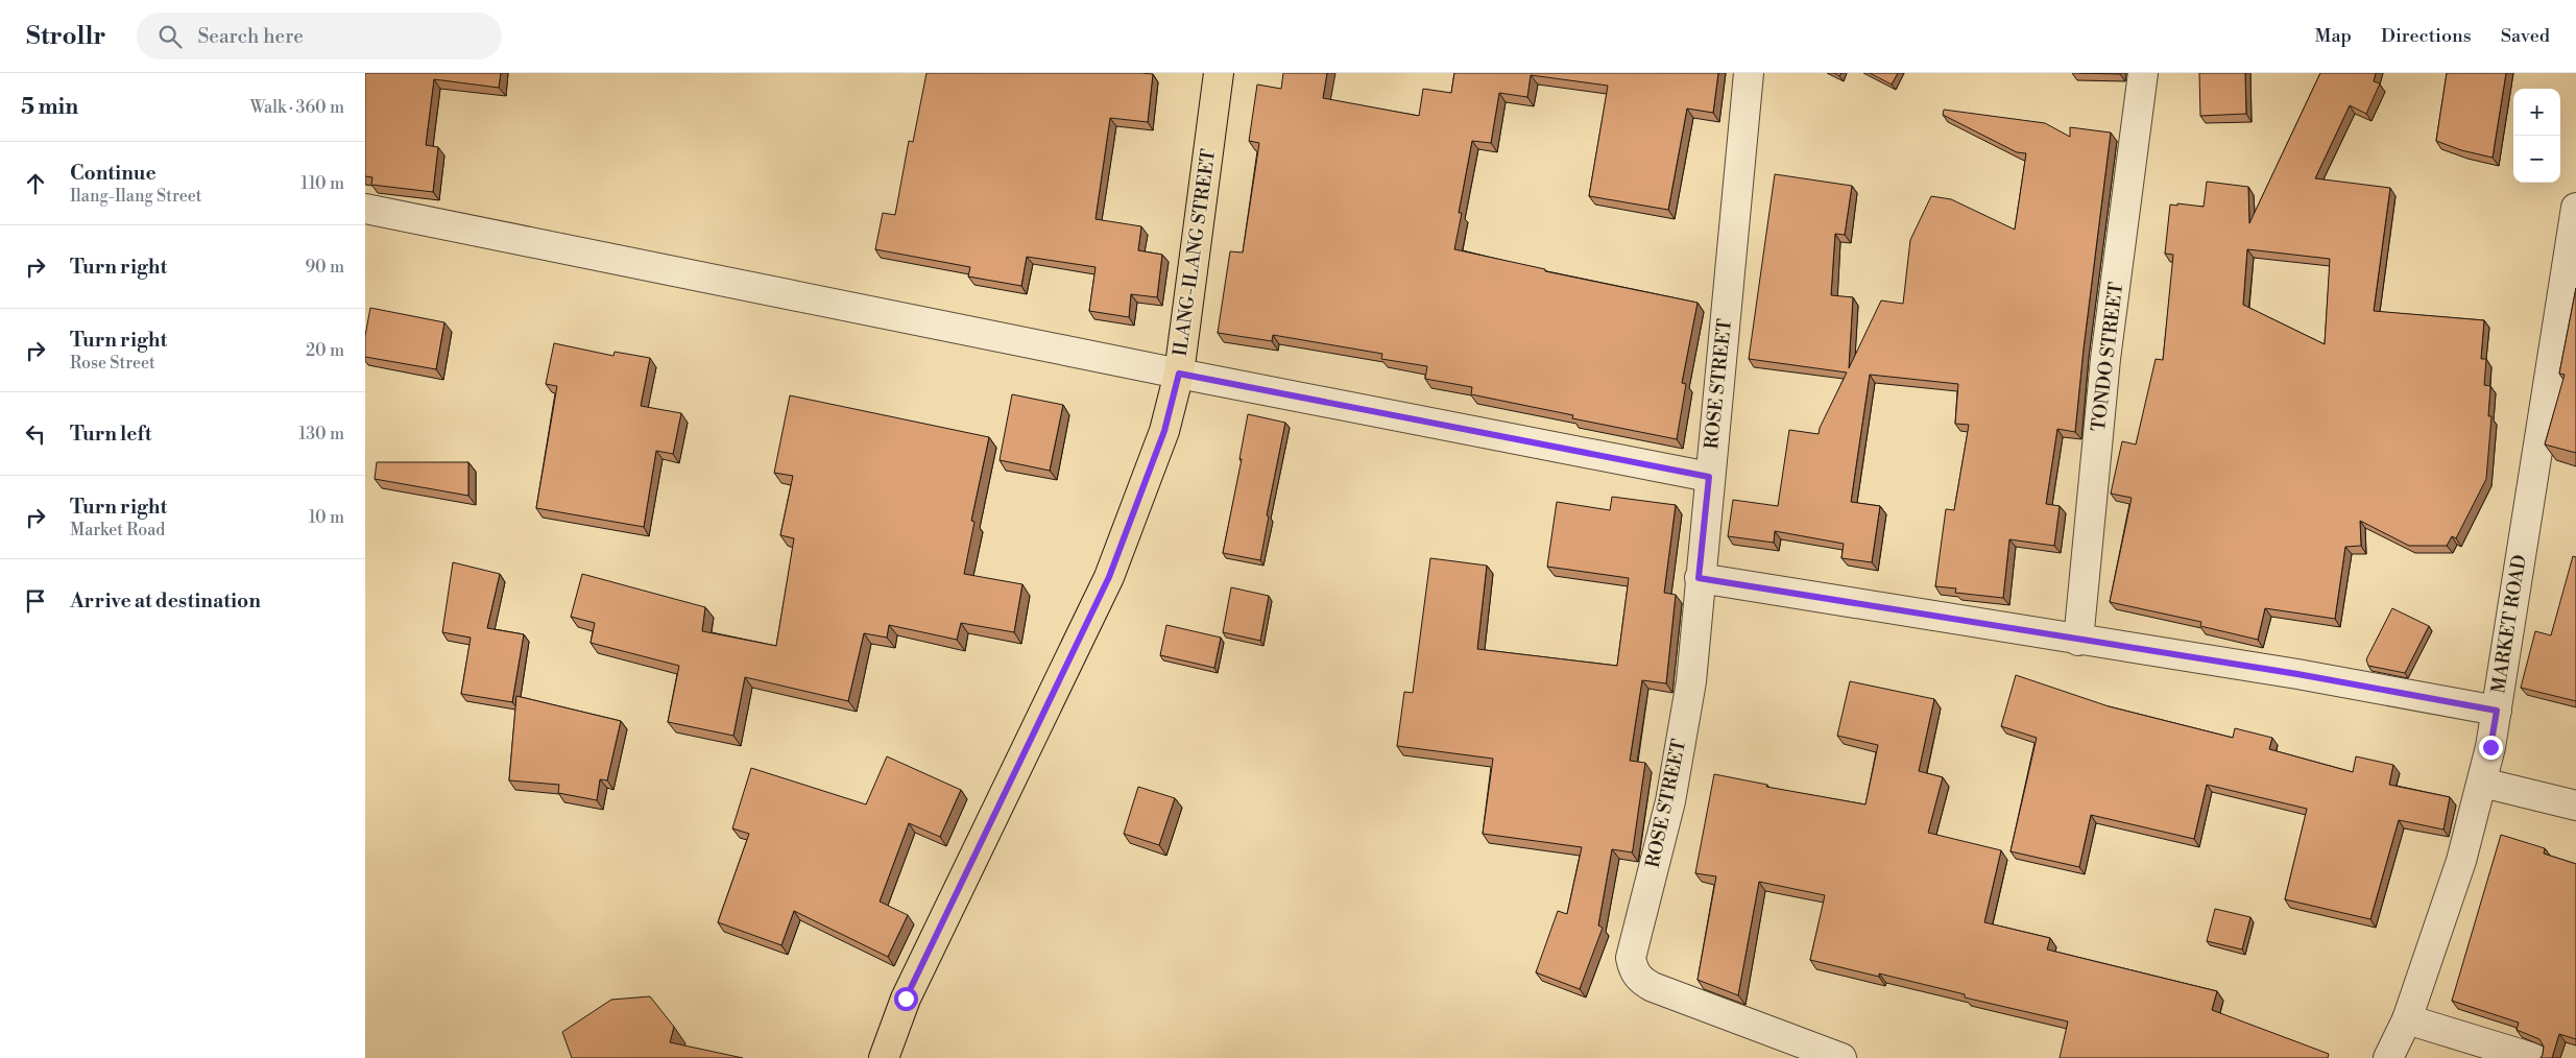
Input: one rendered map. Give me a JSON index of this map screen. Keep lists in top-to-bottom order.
{
  "streets": {
    "main road": ["ILANG-ILANG STREET"],
    "street": ["TONDO STREET", "ROSE STREET", "MARKET ROAD"]
  },
  "page": {
    "header": "Strollr",
    "search": "Search here",
    "nav": ["Map", "Directions", "Saved"],
    "heading": ["5 min", "Walk · 360 m"],
    "map_buttons": ["+", "−"],
    "list": [
      ["Continue", "Ilang-Ilang Street", "110 m"],
      ["Turn right", "90 m"],
      ["Turn right", "Rose Street", "20 m"],
      ["Turn left", "130 m"],
      ["Turn right", "Market Road", "10 m"],
      "Arrive at destination"
    ]
  }
}
